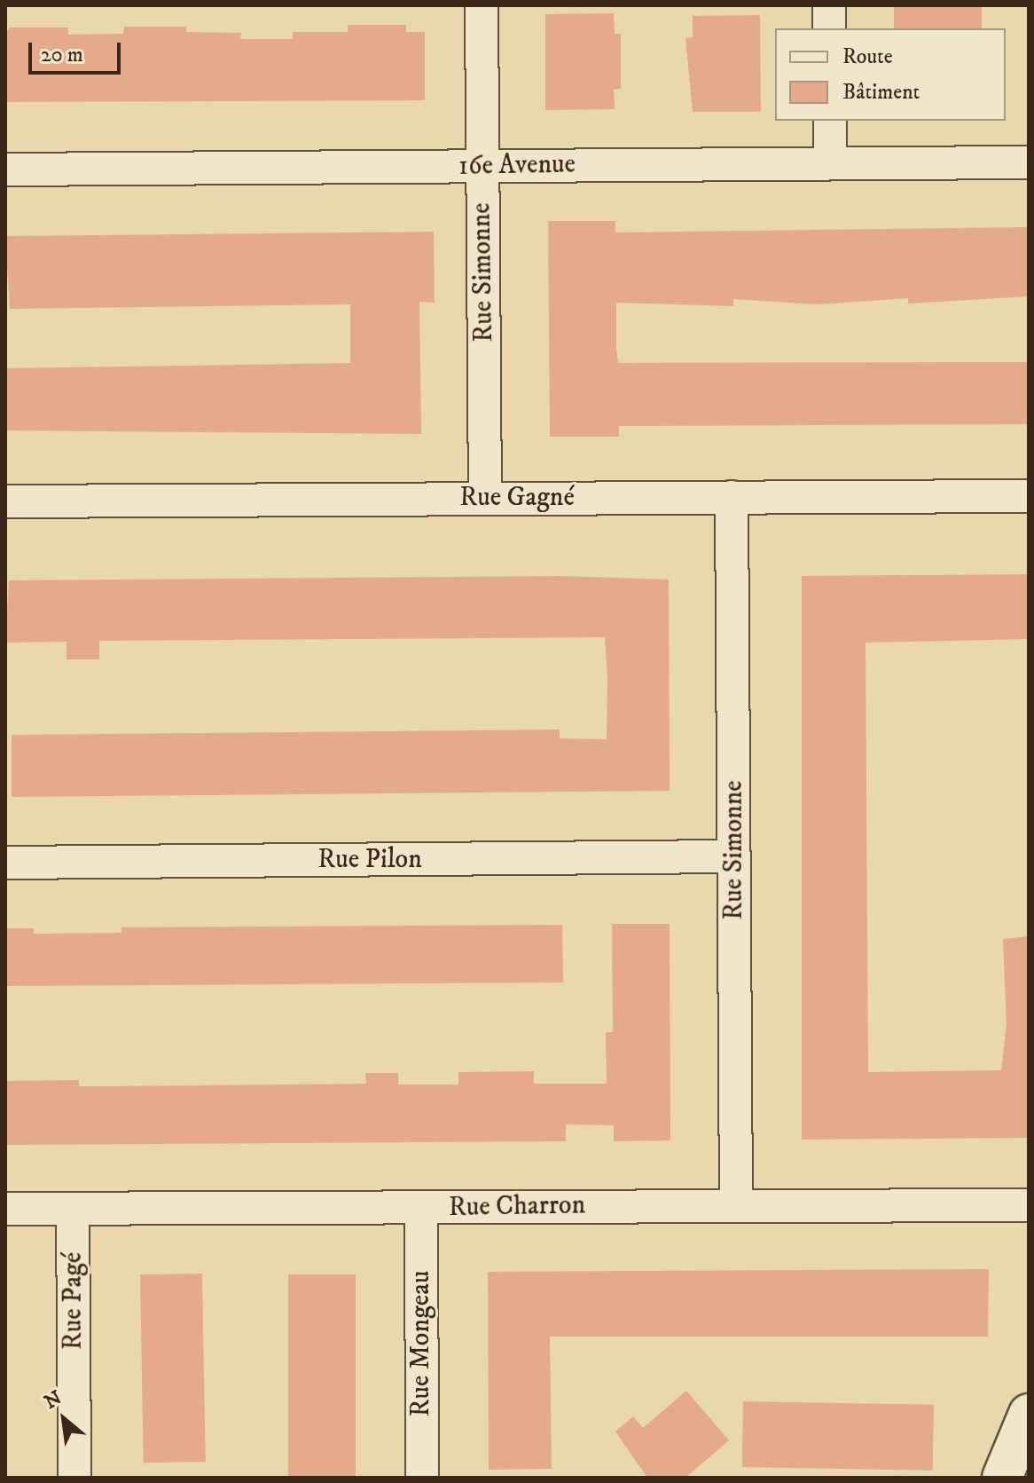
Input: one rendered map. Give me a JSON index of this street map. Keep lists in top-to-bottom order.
{
  "streets": {
    "street": [
      "16e Avenue",
      "Rue Simonne",
      "Rue Gagné",
      "Rue Pilon",
      "Rue Charron",
      "Rue Pagé",
      "Rue Mongeau"
    ]
  },
  "crossings": [
    ["16e Avenue", "Rue Simonne"],
    ["Rue Simonne", "Rue Gagné"],
    ["Rue Simonne", "Rue Pilon"],
    ["Rue Simonne", "Rue Charron"],
    ["Rue Charron", "Rue Pagé"],
    ["Rue Charron", "Rue Mongeau"]
  ],
  "legend": ["Route", "Bâtiment"],
  "scale_bar": "20 m",
  "north": "top left"
}
